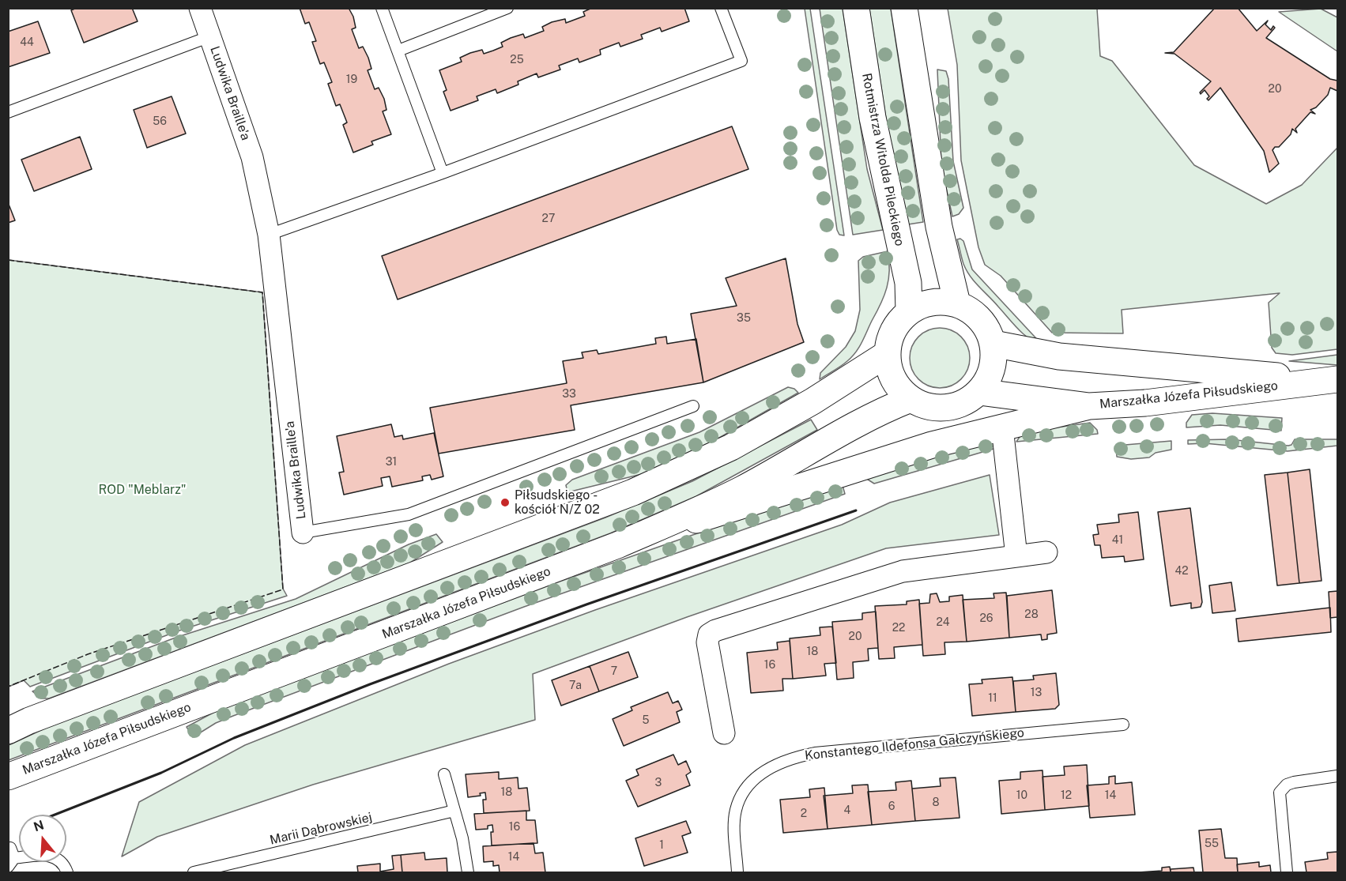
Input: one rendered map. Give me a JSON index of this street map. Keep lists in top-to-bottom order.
{
  "streets": {
    "main road": ["Rotmistrza Witolda Pileckiego", "Marszałka Józefa Piłsudskiego"],
    "street": ["Ludwika Braille'a"],
    "lane": ["Konstantego Ildefonsa Gałczyńskiego", "Marii Dąbrowskiej"]
  },
  "crossings": [
    ["Rotmistrza Witolda Pileckiego", "Marszałka Józefa Piłsudskiego"]
  ],
  "parks": ["ROD \"Meblarz\""],
  "places": ["Piłsudskiego - kościół N/Ż 02"],
  "house_numbers": [
    "44",
    "25",
    "19",
    "20",
    "56",
    "27",
    "35",
    "33",
    "31",
    "41",
    "42",
    "28",
    "26",
    "24",
    "22",
    "20",
    "18",
    "16",
    "7",
    "7a",
    "13",
    "11",
    "5",
    "3",
    "18",
    "10",
    "12",
    "14",
    "8",
    "6",
    "4",
    "2",
    "16",
    "55",
    "1",
    "14"
  ],
  "north": "top"
}
